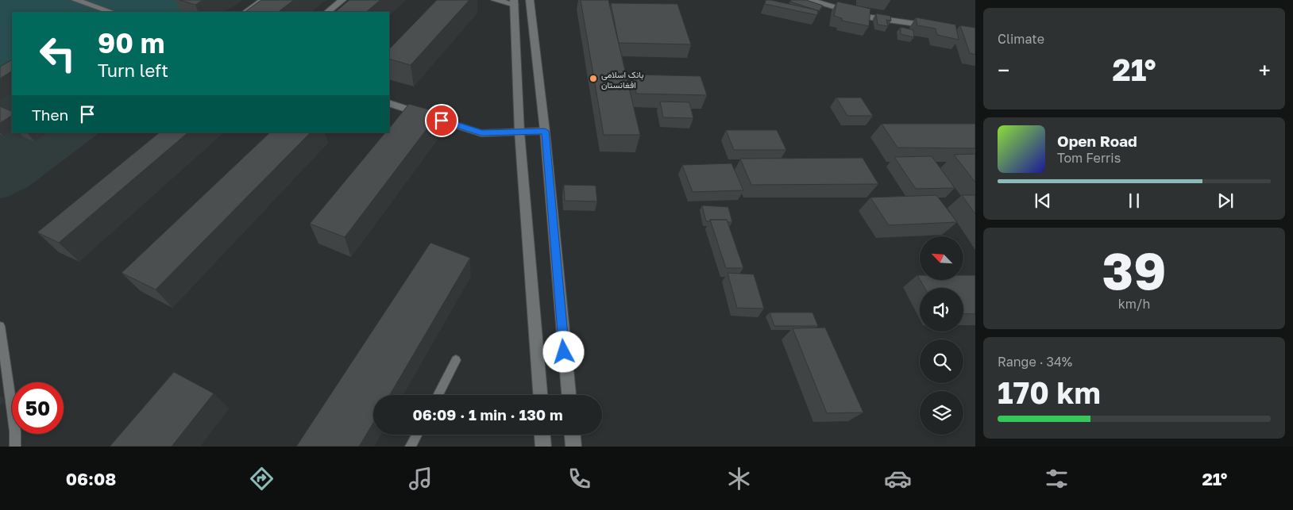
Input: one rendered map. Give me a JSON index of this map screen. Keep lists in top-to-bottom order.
{
  "places": ["بانک اسلامی افغانستان"],
  "north": "top left",
  "page": {
    "tile": [
      "Climate",
      ["39", "km/h"],
      ["Range · 34%", "170 km"]
    ],
    "turn": ["90 m", "Turn left"],
    "heat": ["−", "21°", "+"],
    "then": "Then",
    "song": ["Open Road", "Tom Ferris"],
    "limit": "50",
    "trip": "06:09 · 1 min · 130 m",
    "tabs": ["06:08", "21°"]
  }
}
